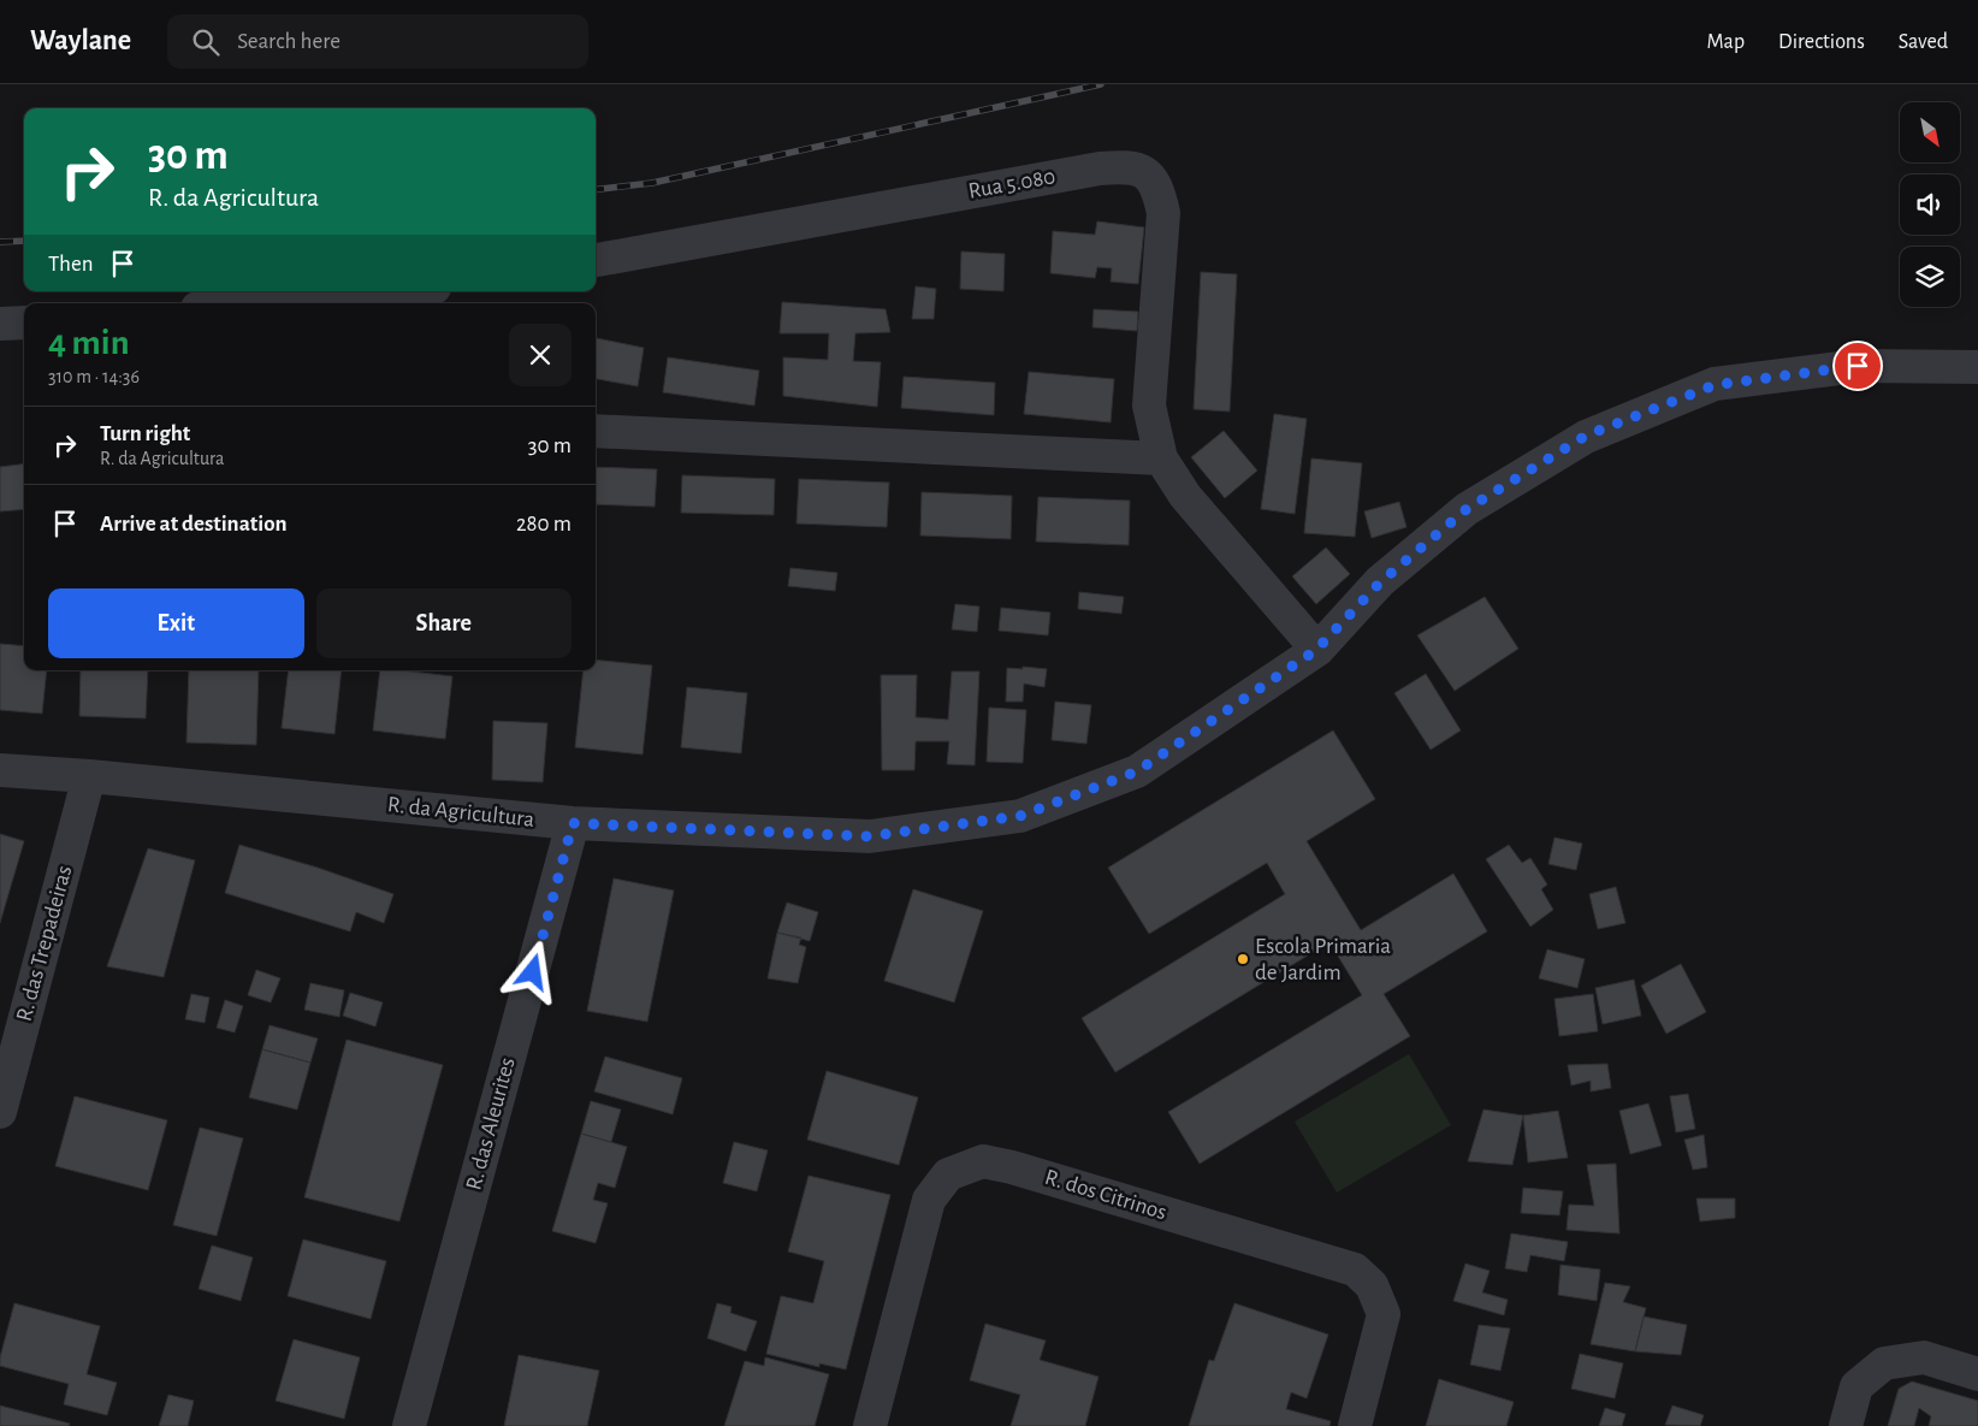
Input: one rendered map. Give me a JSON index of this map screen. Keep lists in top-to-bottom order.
{
  "streets": {
    "street": [
      "Rua 5.080",
      "R. da Agricultura",
      "R. das Trepadeiras",
      "R. das Aleurites",
      "R. dos Citrinos"
    ]
  },
  "crossings": [
    ["R. da Agricultura", "R. das Trepadeiras"],
    ["R. da Agricultura", "R. das Aleurites"]
  ],
  "places": ["Escola Primaria de Jardim"],
  "north": "bottom right",
  "page": {
    "header": "Waylane",
    "search": "Search here",
    "nav": ["Map", "Directions", "Saved"],
    "turn": ["30 m", "R. da Agricultura"],
    "then": "Then",
    "heading": ["4 min", "310 m · 14:36"],
    "list": [
      {
        "name": "Turn right",
        "note": "R. da Agricultura",
        "value": "30 m"
      },
      {
        "name": "Arrive at destination",
        "value": "280 m"
      }
    ],
    "buttons": ["Exit", "Share"]
  }
}
